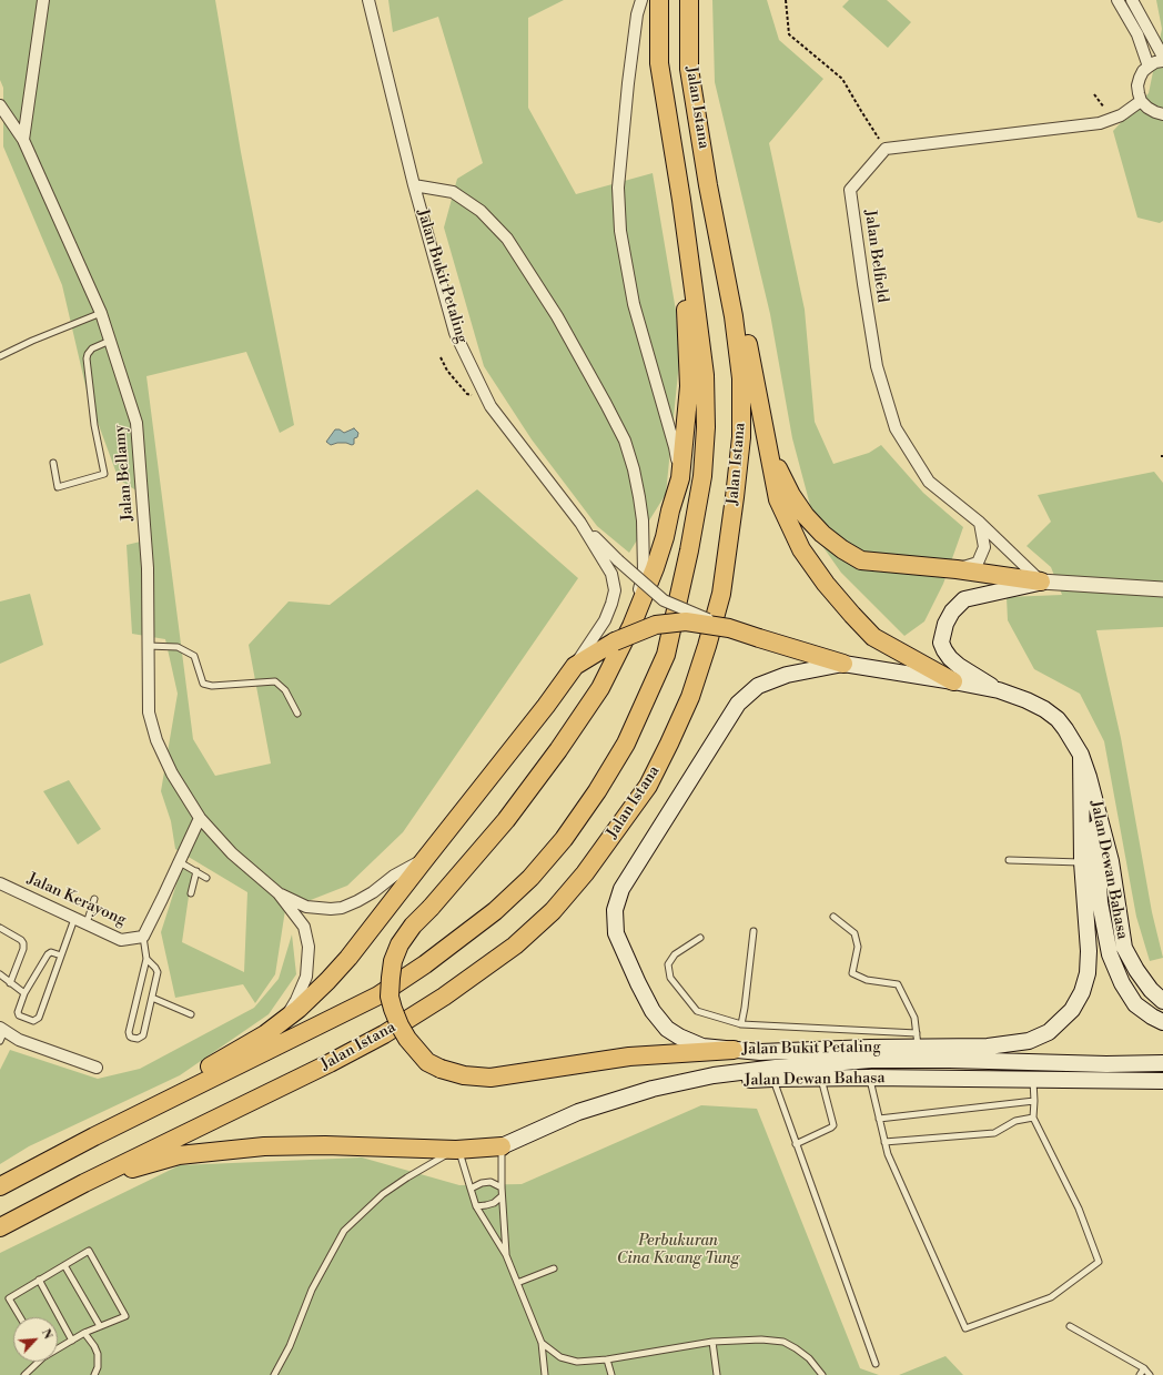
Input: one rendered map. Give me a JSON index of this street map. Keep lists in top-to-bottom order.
{
  "streets": {
    "main road": ["Jalan Istana", "Jalan Bukit Petaling", "Jalan Dewan Bahasa"],
    "street": ["Jalan Belfield", "Jalan Bellamy", "Jalan Kerayong"]
  },
  "crossings": [
    ["Jalan Bukit Petaling", "Jalan Dewan Bahasa"],
    ["Jalan Bellamy", "Jalan Kerayong"]
  ],
  "parks": ["Perbukuran Cina Kwang Tung"],
  "north": "top right"
}
